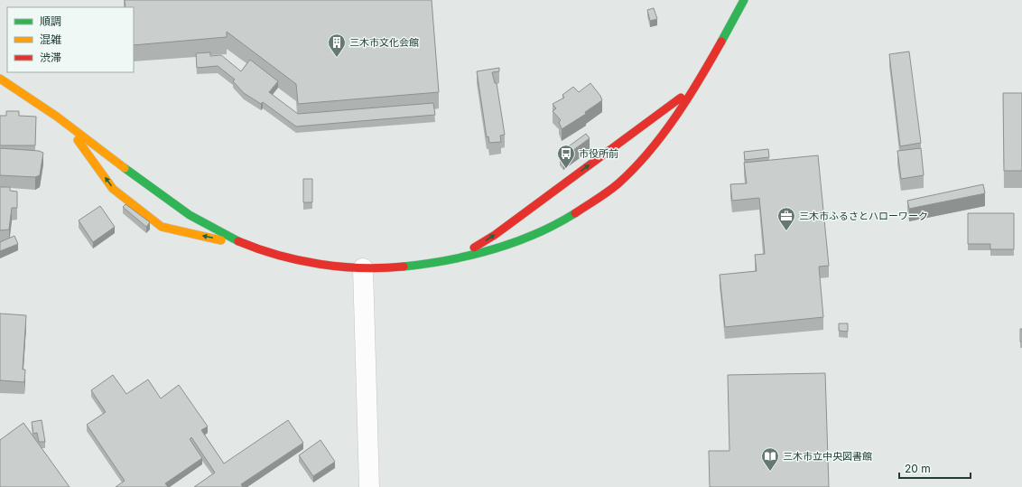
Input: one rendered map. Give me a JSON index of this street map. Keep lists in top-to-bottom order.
{
  "places": {
    "building": ["三木市文化会館"],
    "bus stop": ["市役所前"],
    "office": ["三木市ふるさとハローワーク"],
    "library": ["三木市立中央図書館"]
  },
  "legend": ["順調", "混雑", "渋滞"],
  "scale_bar": "20 m"
}
